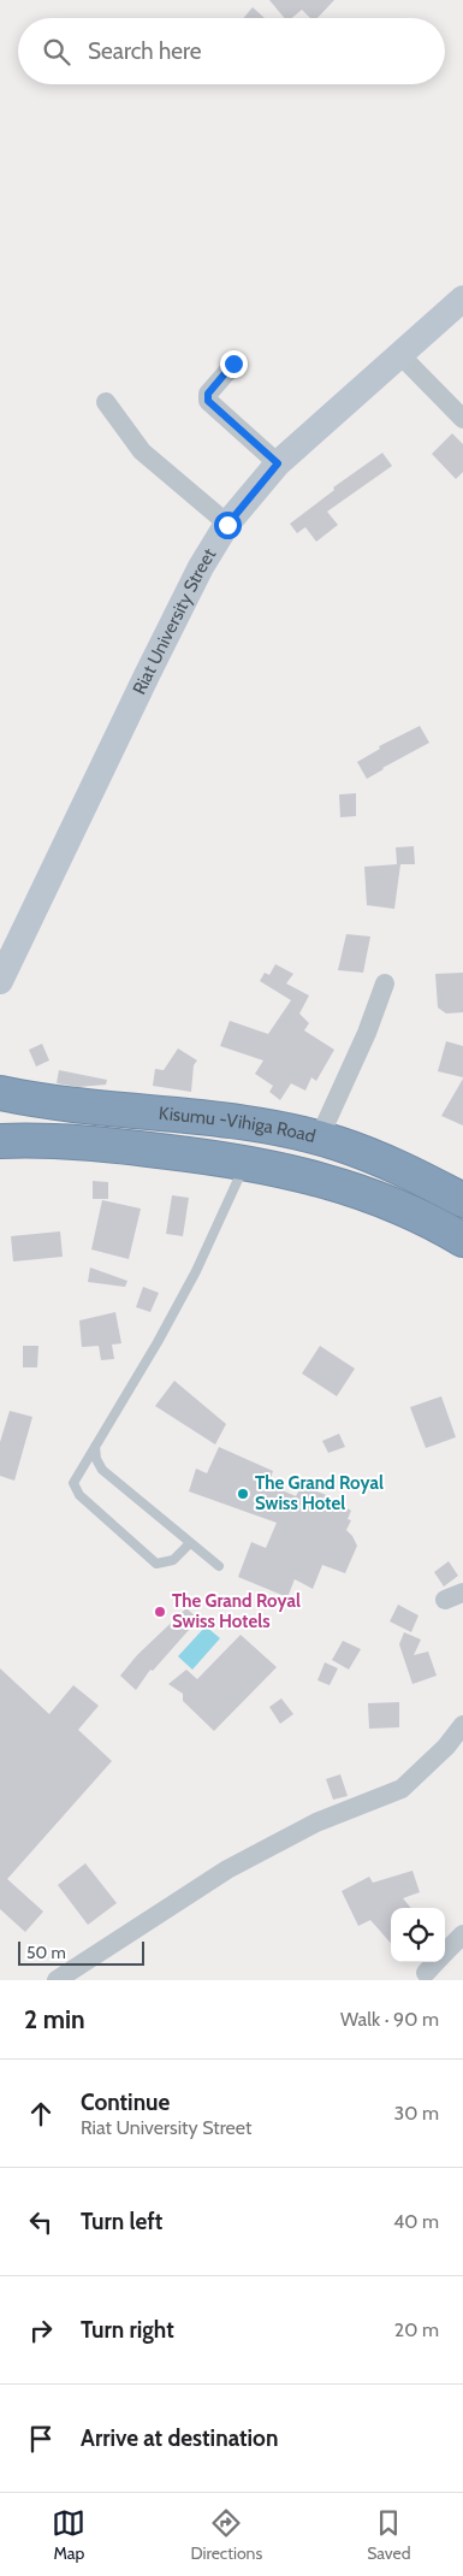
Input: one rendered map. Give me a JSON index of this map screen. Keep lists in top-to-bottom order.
{
  "streets": {
    "highway": ["Kisumu -Vihiga Road"],
    "street": ["Riat University Street"]
  },
  "places": ["The Grand Royal Swiss Hotel", "The Grand Royal Swiss Hotels"],
  "scale_bar": "50 m",
  "page": {
    "search": "Search here",
    "scale": "50 m",
    "heading": ["2 min", "Walk · 90 m"],
    "list": [
      ["Continue", "Riat University Street", "30 m"],
      ["Turn left", "40 m"],
      ["Turn right", "20 m"],
      "Arrive at destination"
    ],
    "nav": ["Map", "Directions", "Saved"]
  }
}
